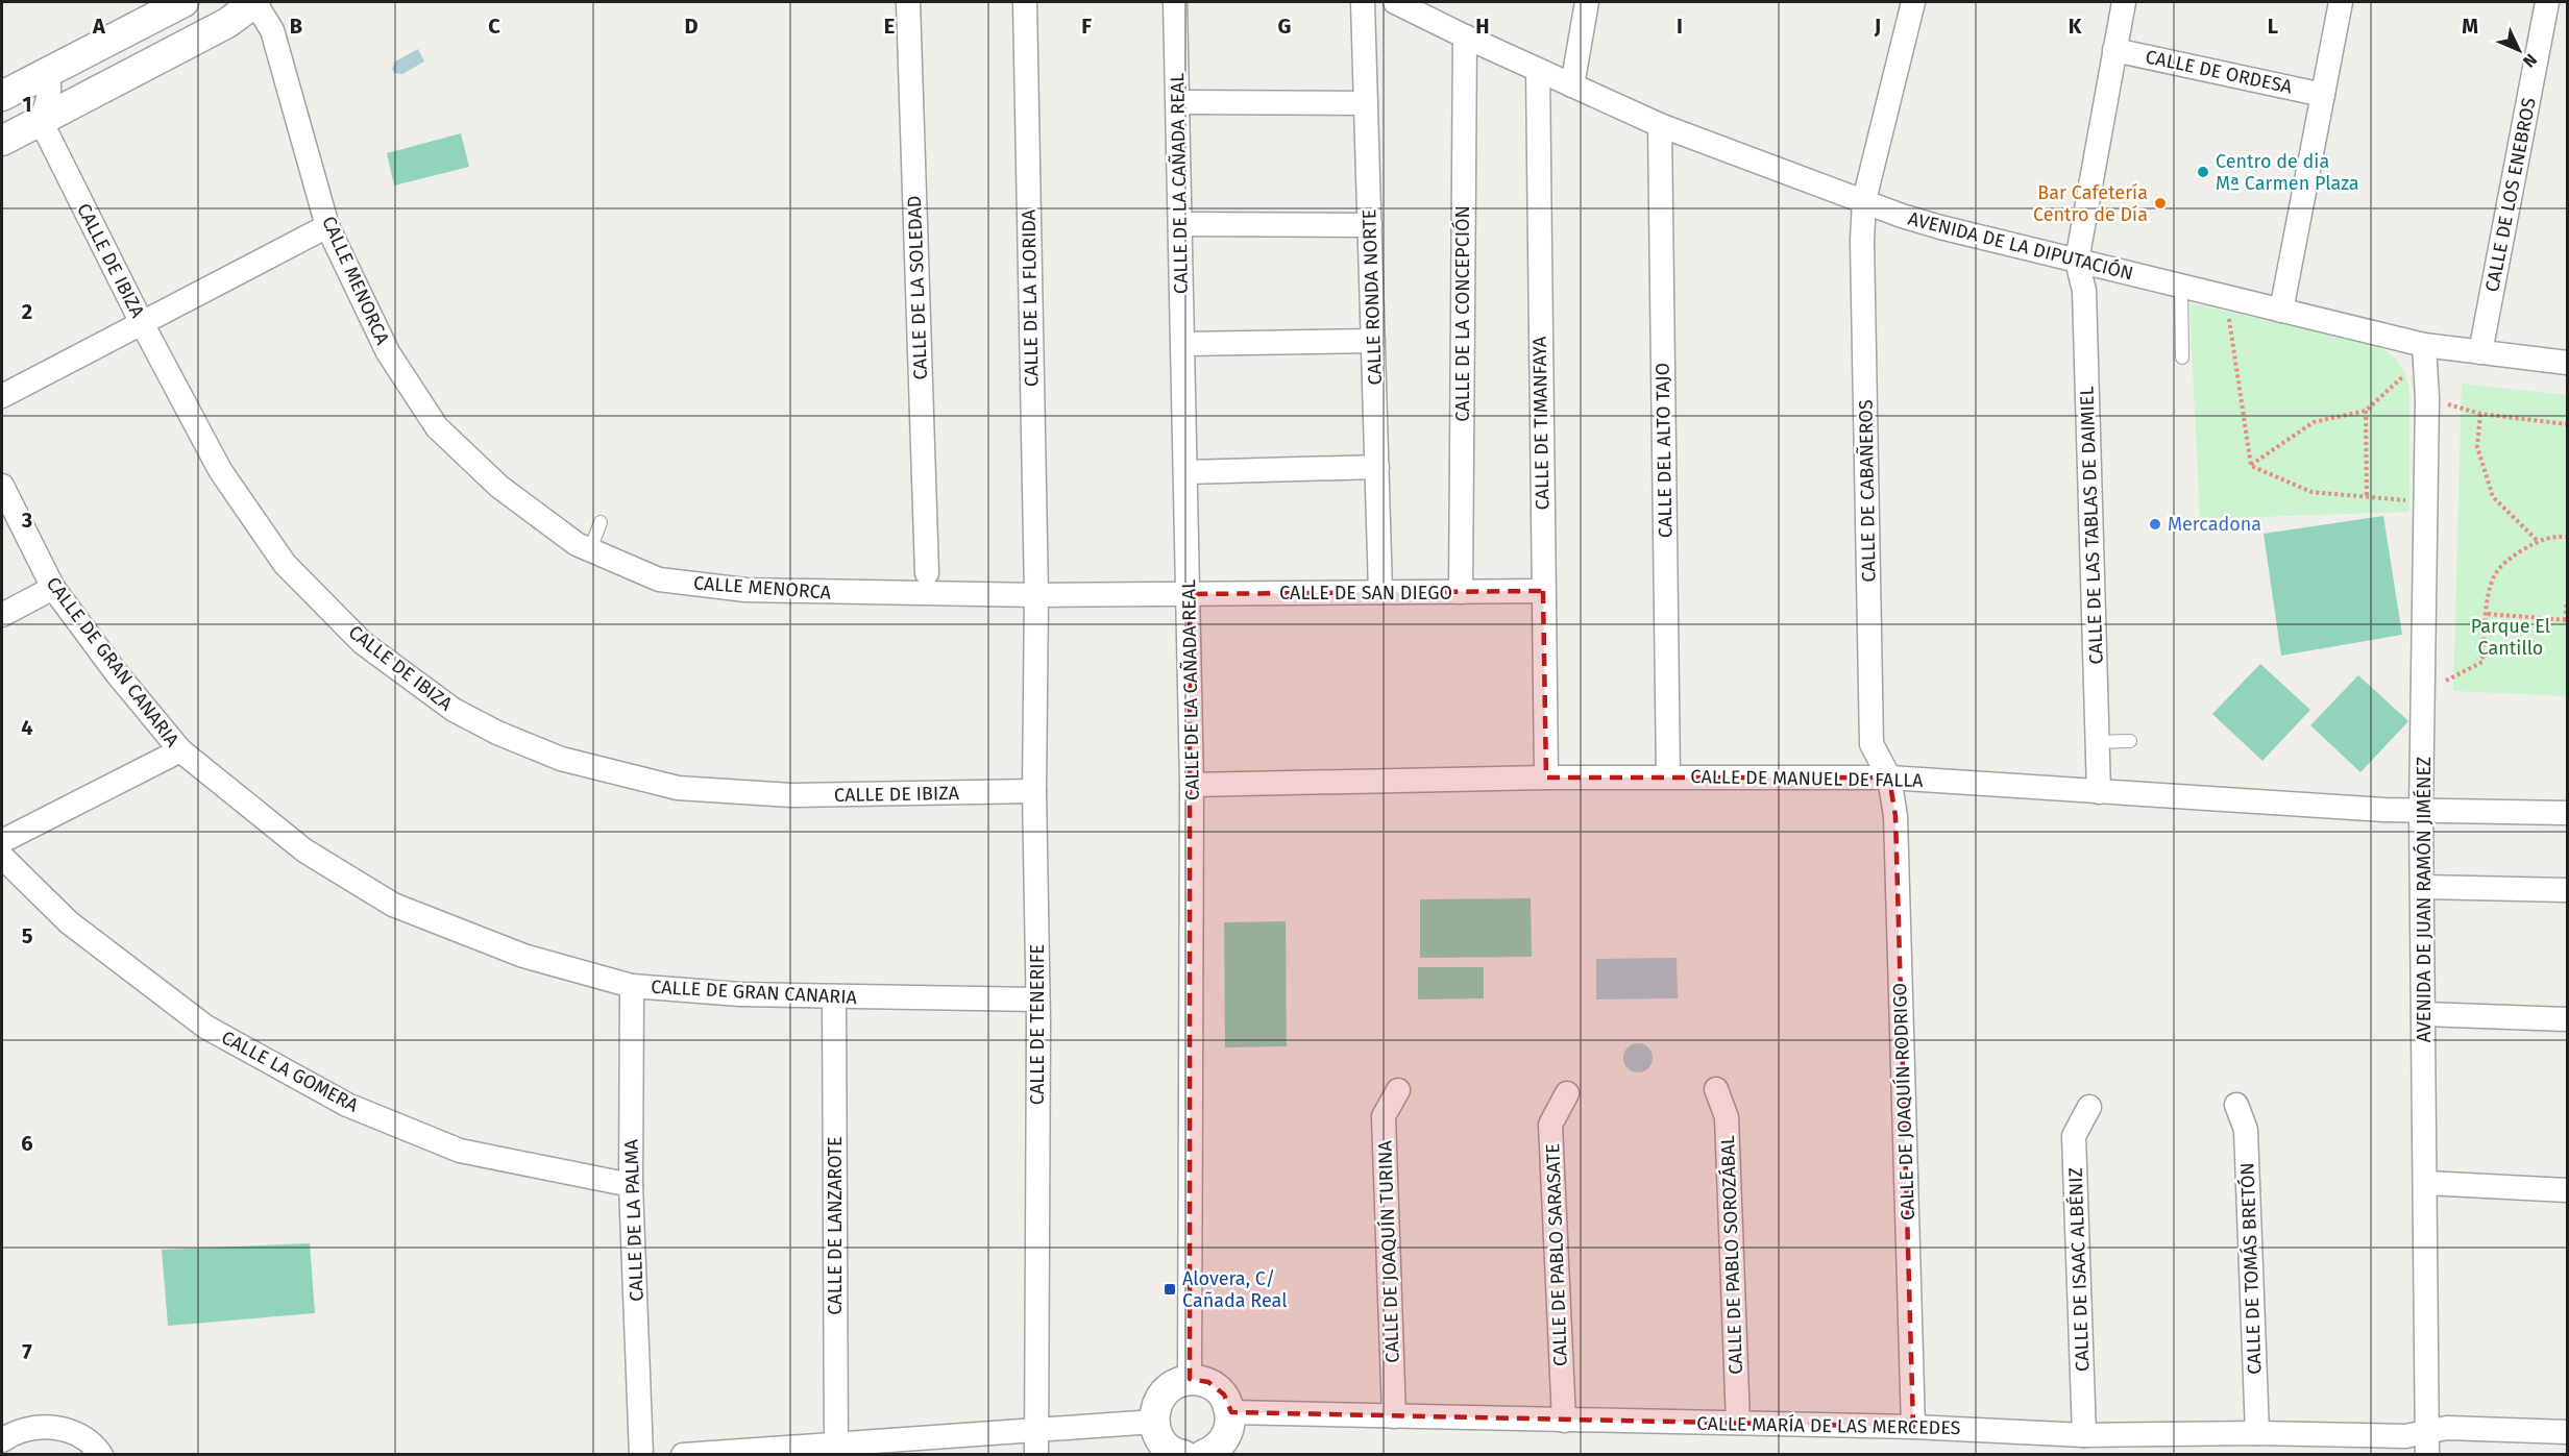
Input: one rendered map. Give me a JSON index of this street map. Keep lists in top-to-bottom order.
{
  "streets": {
    "street": [
      "CALLE DE ORDESA",
      "CALLE DE LA CAÑADA REAL",
      "CALLE DE LOS ENEBROS",
      "AVENIDA DE LA DIPUTACIÓN",
      "CALLE DE IBIZA",
      "CALLE MENORCA",
      "CALLE DE LA SOLEDAD",
      "CALLE RONDA NORTE",
      "CALLE DE LA FLORIDA",
      "CALLE DE LA CONCEPCIÓN",
      "CALLE DE TIMANFAYA",
      "CALLE DEL ALTO TAJO",
      "CALLE DE CABAÑEROS",
      "CALLE DE LAS TABLAS DE DAIMIEL",
      "CALLE DE SAN DIEGO",
      "CALLE DE GRAN CANARIA",
      "CALLE DE MANUEL DE FALLA",
      "AVENIDA DE JUAN RAMÓN JIMÉNEZ",
      "CALLE DE TENERIFE",
      "CALLE LA GOMERA",
      "CALLE DE JOAQUÍN RODRIGO",
      "CALLE DE LA PALMA",
      "CALLE DE LANZAROTE",
      "CALLE DE JOAQUÍN TURINA",
      "CALLE DE PABLO SARASATE",
      "CALLE DE PABLO SOROZÁBAL",
      "CALLE DE TOMÁS BRETÓN",
      "CALLE DE ISAAC ALBÉNIZ",
      "CALLE MARÍA DE LAS MERCEDES"
    ]
  },
  "crossings": [
    ["CALLE DE LA CAÑADA REAL", "CALLE MENORCA"],
    ["CALLE DE LA CAÑADA REAL", "CALLE DE SAN DIEGO"],
    ["CALLE DE LA CAÑADA REAL", "CALLE DE MANUEL DE FALLA"],
    ["CALLE DE LOS ENEBROS", "AVENIDA DE LA DIPUTACIÓN"],
    ["AVENIDA DE LA DIPUTACIÓN", "CALLE DE LA CONCEPCIÓN"],
    ["AVENIDA DE LA DIPUTACIÓN", "CALLE DE TIMANFAYA"],
    ["AVENIDA DE LA DIPUTACIÓN", "CALLE DEL ALTO TAJO"],
    ["AVENIDA DE LA DIPUTACIÓN", "CALLE DE CABAÑEROS"],
    ["AVENIDA DE LA DIPUTACIÓN", "CALLE DE LAS TABLAS DE DAIMIEL"],
    ["AVENIDA DE LA DIPUTACIÓN", "AVENIDA DE JUAN RAMÓN JIMÉNEZ"],
    ["CALLE DE IBIZA", "CALLE DE TENERIFE"],
    ["CALLE MENORCA", "CALLE DE LA FLORIDA"],
    ["CALLE MENORCA", "CALLE DE SAN DIEGO"],
    ["CALLE MENORCA", "CALLE DE TENERIFE"],
    ["CALLE RONDA NORTE", "CALLE DE SAN DIEGO"],
    ["CALLE DE LA FLORIDA", "CALLE DE TENERIFE"],
    ["CALLE DE LA CONCEPCIÓN", "CALLE DE SAN DIEGO"],
    ["CALLE DE TIMANFAYA", "CALLE DE SAN DIEGO"],
    ["CALLE DE TIMANFAYA", "CALLE DE MANUEL DE FALLA"],
    ["CALLE DEL ALTO TAJO", "CALLE DE MANUEL DE FALLA"],
    ["CALLE DE CABAÑEROS", "CALLE DE MANUEL DE FALLA"],
    ["CALLE DE CABAÑEROS", "CALLE DE JOAQUÍN RODRIGO"],
    ["CALLE DE LAS TABLAS DE DAIMIEL", "CALLE DE MANUEL DE FALLA"],
    ["CALLE DE GRAN CANARIA", "CALLE DE TENERIFE"],
    ["CALLE DE GRAN CANARIA", "CALLE DE LA PALMA"],
    ["CALLE DE GRAN CANARIA", "CALLE DE LANZAROTE"],
    ["CALLE DE MANUEL DE FALLA", "AVENIDA DE JUAN RAMÓN JIMÉNEZ"],
    ["CALLE DE MANUEL DE FALLA", "CALLE DE JOAQUÍN RODRIGO"],
    ["AVENIDA DE JUAN RAMÓN JIMÉNEZ", "CALLE MARÍA DE LAS MERCEDES"],
    ["CALLE LA GOMERA", "CALLE DE LA PALMA"],
    ["CALLE DE JOAQUÍN RODRIGO", "CALLE MARÍA DE LAS MERCEDES"],
    ["CALLE DE JOAQUÍN TURINA", "CALLE MARÍA DE LAS MERCEDES"],
    ["CALLE DE PABLO SARASATE", "CALLE MARÍA DE LAS MERCEDES"],
    ["CALLE DE PABLO SOROZÁBAL", "CALLE MARÍA DE LAS MERCEDES"],
    ["CALLE DE TOMÁS BRETÓN", "CALLE MARÍA DE LAS MERCEDES"],
    ["CALLE DE ISAAC ALBÉNIZ", "CALLE MARÍA DE LAS MERCEDES"]
  ],
  "parks": ["Parque El Cantillo"],
  "places": {
    "other": ["Centro de dia Mª Carmen Plaza", "Bar Cafetería Centro de Día", "Mercadona"],
    "transit": ["Alovera, C/ Cañada Real"]
  },
  "north": "bottom right",
  "grid": {
    "columns": [
      "A",
      "B",
      "C",
      "D",
      "E",
      "F",
      "G",
      "H",
      "I",
      "J",
      "K",
      "L",
      "M"
    ],
    "rows": [
      "1",
      "2",
      "3",
      "4",
      "5",
      "6",
      "7"
    ]
  }
}
